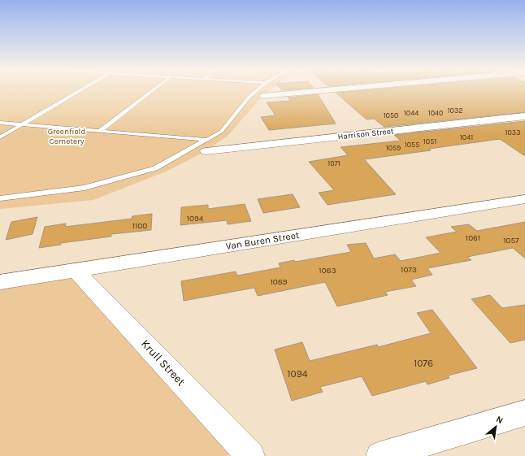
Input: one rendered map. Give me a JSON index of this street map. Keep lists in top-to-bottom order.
{
  "streets": {
    "street": ["Harrison Street", "Van Buren Street", "Krull Street"]
  },
  "crossings": [
    ["Van Buren Street", "Krull Street"]
  ],
  "parks": ["Greenfield Cemetery"],
  "house_numbers": [
    "1032",
    "1044",
    "1040",
    "1050",
    "1033",
    "1041",
    "1051",
    "1055",
    "1059",
    "1071",
    "1094",
    "1100",
    "1061",
    "1057",
    "1073",
    "1083",
    "1089",
    "1076",
    "1094"
  ],
  "north": "top right"
}
